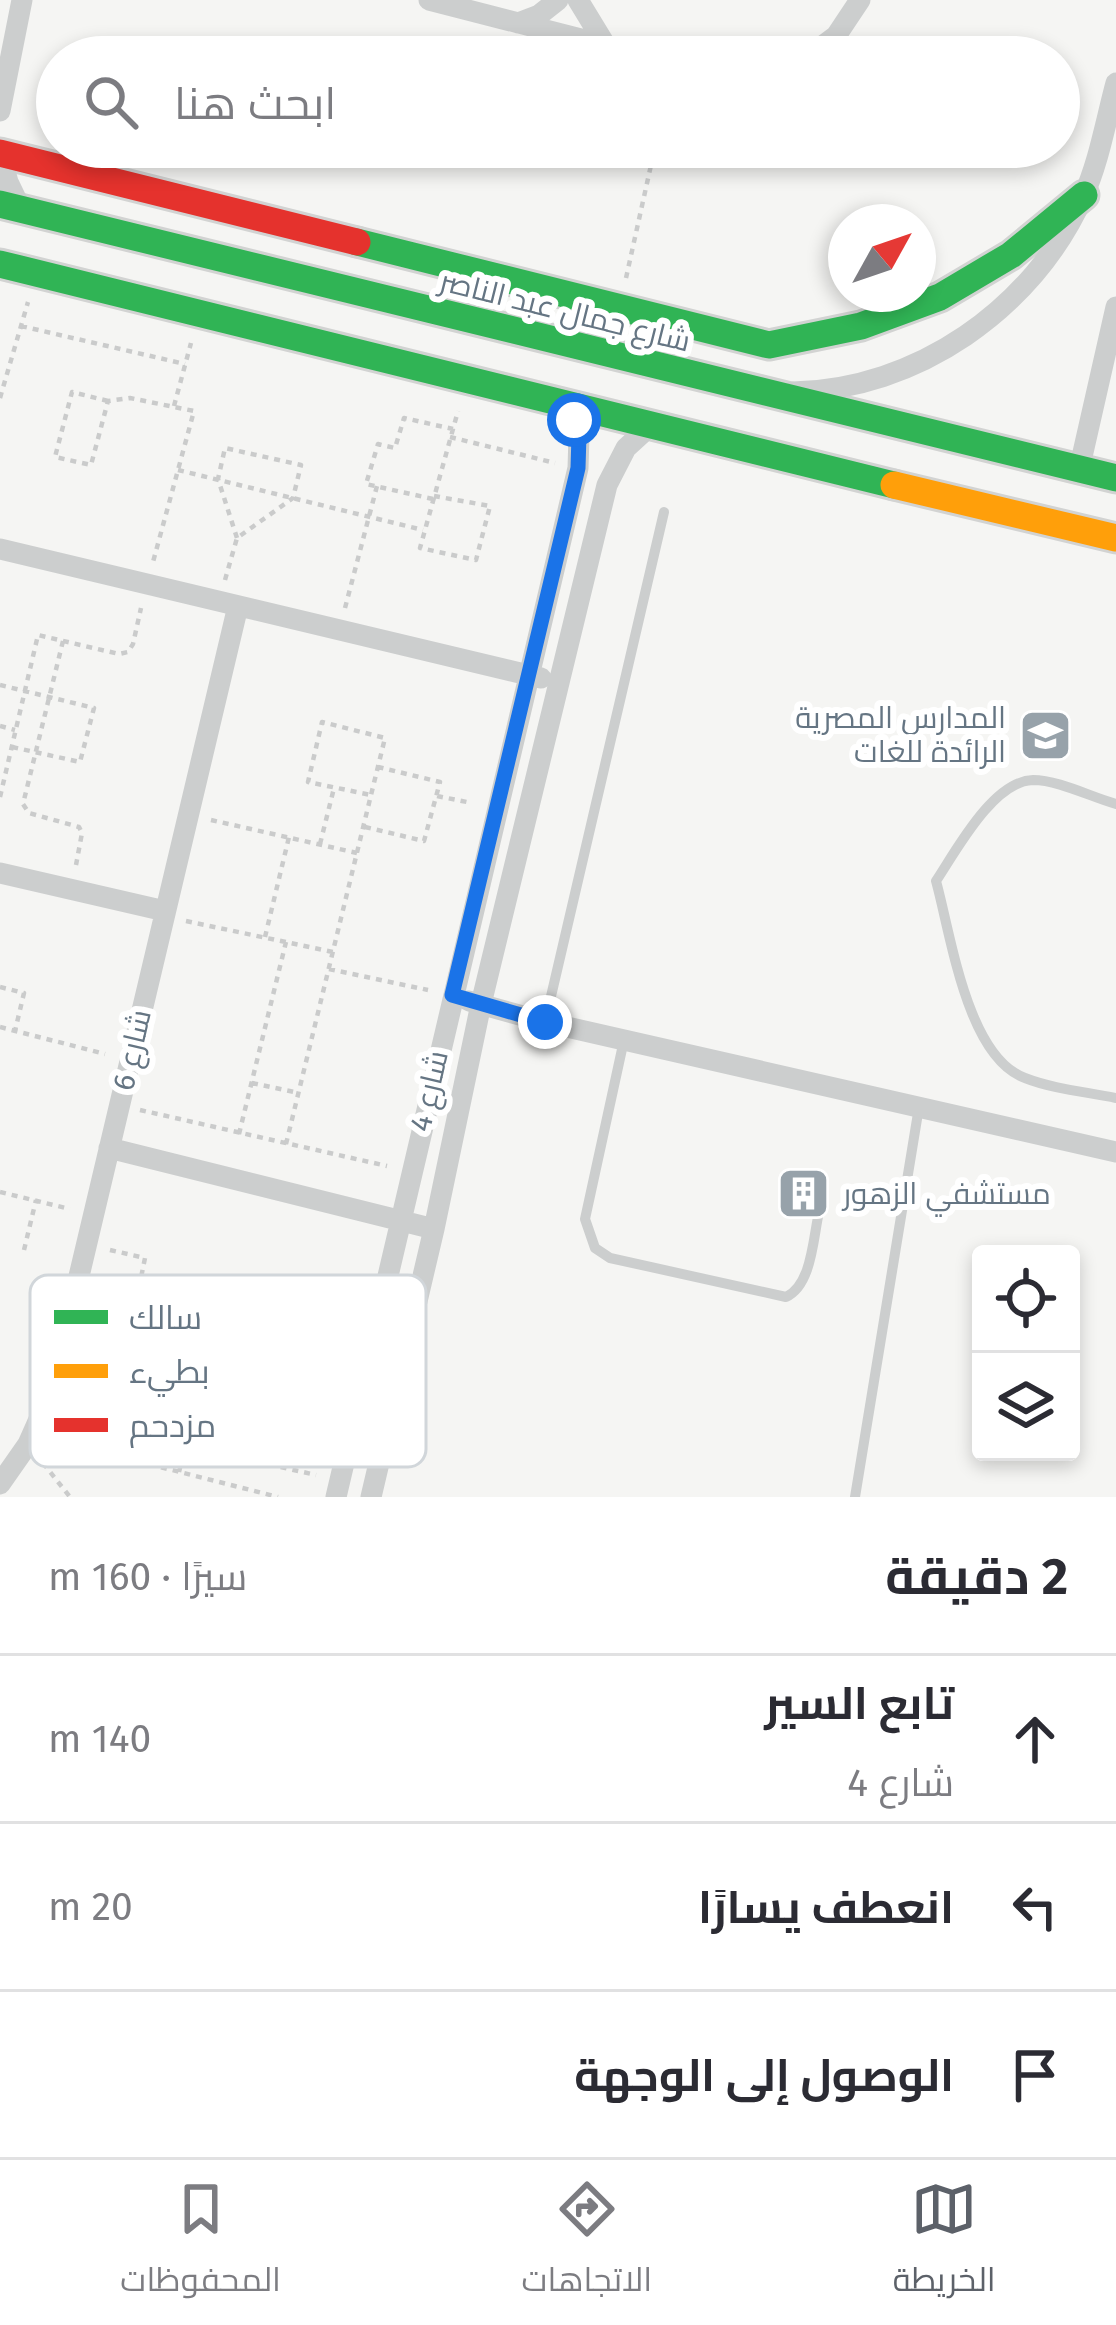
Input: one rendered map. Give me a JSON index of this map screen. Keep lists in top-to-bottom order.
{
  "streets": {
    "main road": ["شارع جمال عبد الناصر"],
    "street": ["شارع 6", "شارع 4"]
  },
  "places": {
    "school or university": ["المدارس المصرية الرائدة للغات"],
    "building": ["مستشفي الزهور"]
  },
  "legend": ["سالك", "بطيء", "مزدحم"],
  "north": "top right",
  "page": {
    "search": "ابحث هنا",
    "heading": ["2 دقيقة", "سيرًا · 160 m"],
    "list": [
      ["تابع السير", "شارع 4", "140 m"],
      ["انعطف يسارًا", "20 m"],
      "الوصول إلى الوجهة"
    ],
    "nav": ["الخريطة", "الاتجاهات", "المحفوظات"]
  }
}
